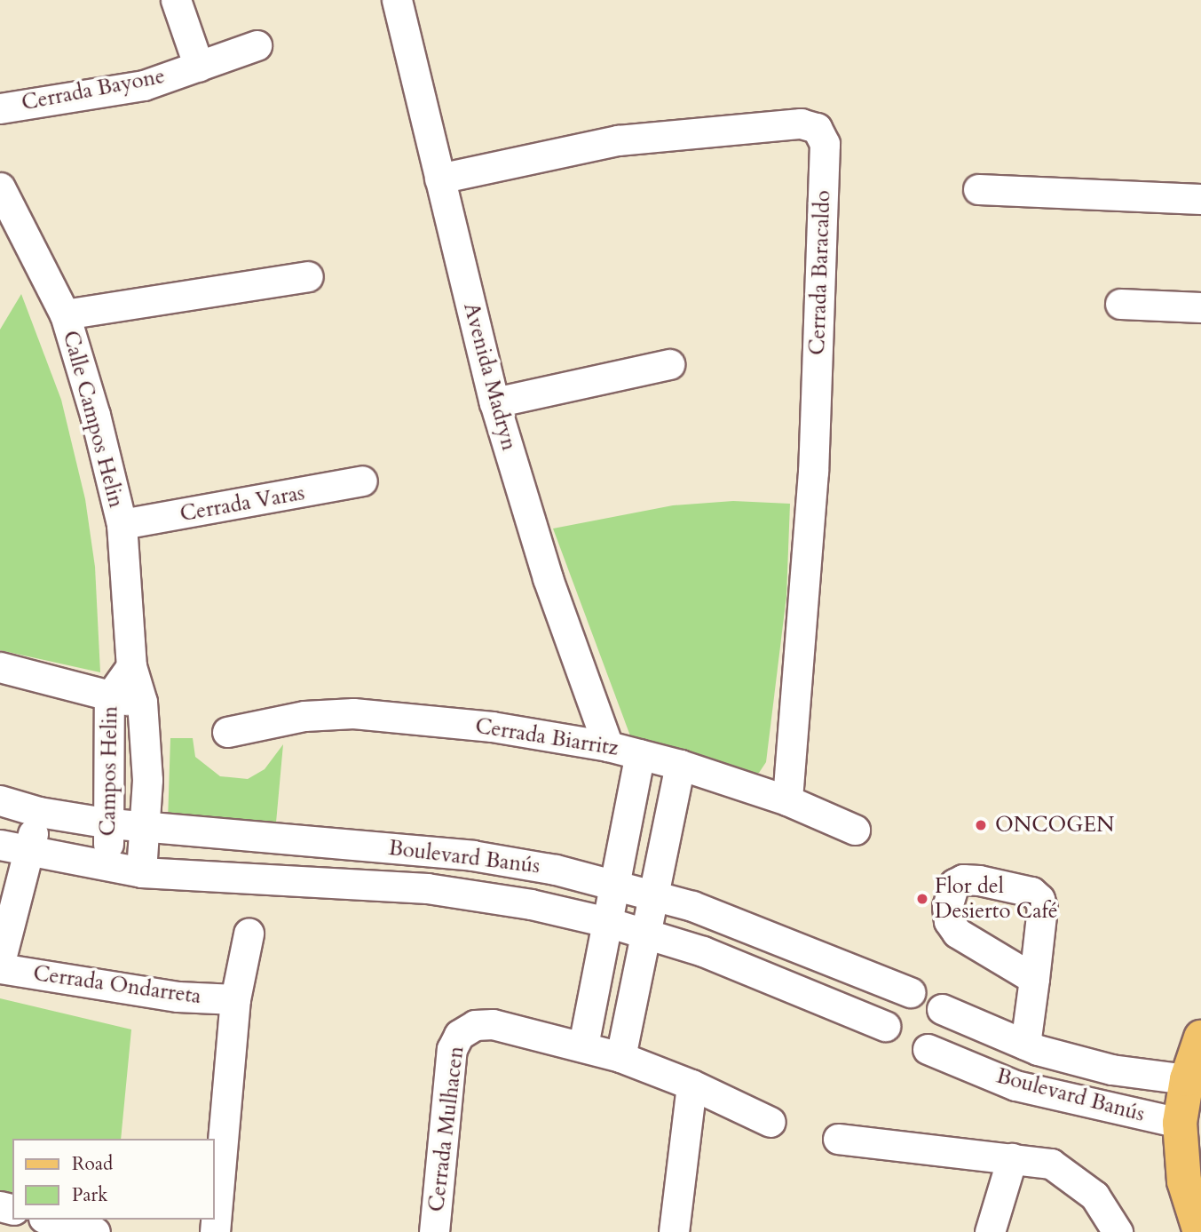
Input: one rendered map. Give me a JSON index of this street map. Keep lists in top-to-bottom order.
{
  "streets": {
    "street": [
      "Cerrada Bayone",
      "Cerrada Baracaldo",
      "Avenida Madryn",
      "Calle Campos Helin",
      "Cerrada Varas",
      "Cerrada Biarritz",
      "Campos Helin",
      "Boulevard Banús",
      "Cerrada Ondarreta",
      "Cerrada Mulhacen"
    ]
  },
  "crossings": [
    ["Cerrada Baracaldo", "Avenida Madryn"],
    ["Cerrada Baracaldo", "Cerrada Biarritz"],
    ["Avenida Madryn", "Cerrada Biarritz"],
    ["Calle Campos Helin", "Cerrada Varas"],
    ["Calle Campos Helin", "Campos Helin"],
    ["Campos Helin", "Boulevard Banús"]
  ],
  "places": ["ONCOGEN", "Flor del Desierto Café"],
  "legend": ["Road", "Park"]
}
